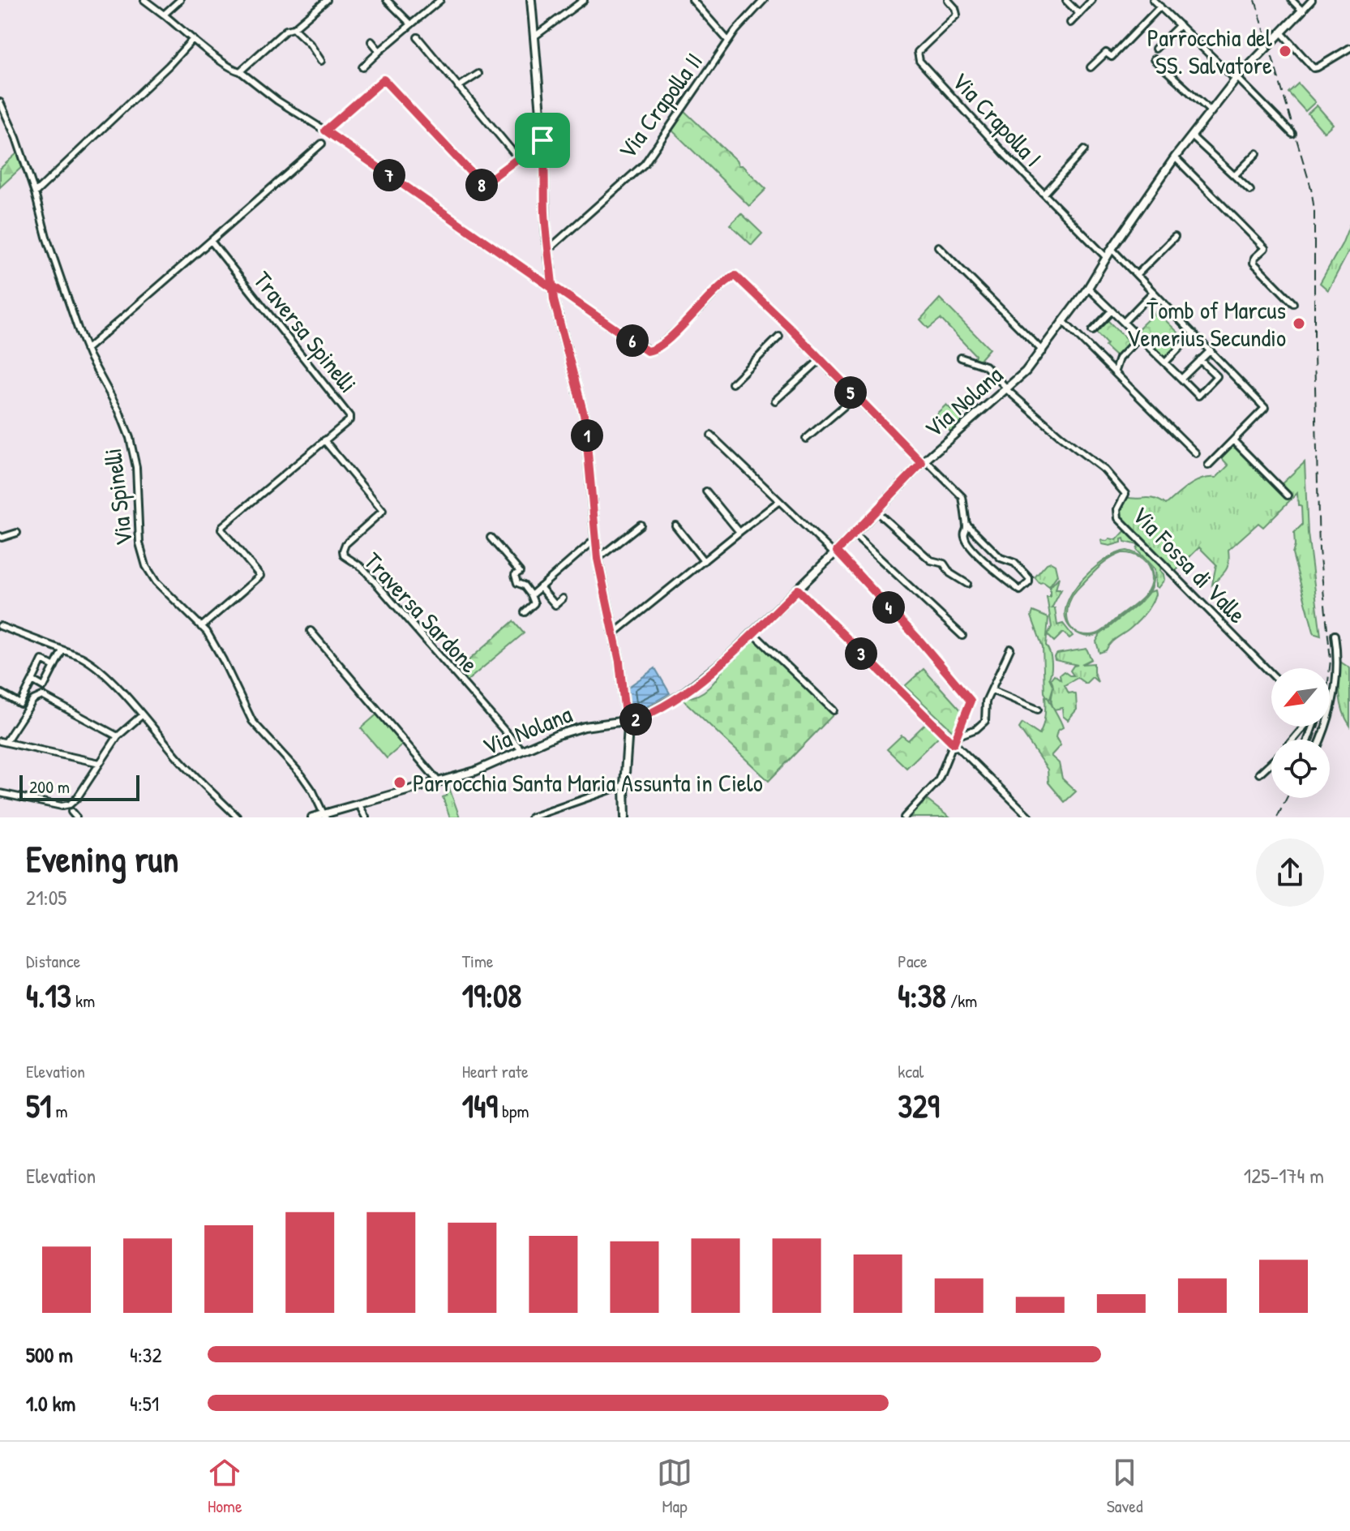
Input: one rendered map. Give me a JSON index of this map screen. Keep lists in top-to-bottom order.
{
  "streets": {
    "street": [
      "Via Crapolla II",
      "Via Crapolla I",
      "Traversa Spinelli",
      "Via Nolana",
      "Via Spinelli",
      "Via Fossa di Valle",
      "Traversa Sardone"
    ]
  },
  "crossings": [
    ["Via Crapolla I", "Via Nolana"],
    ["Traversa Spinelli", "Traversa Sardone"],
    ["Via Nolana", "Via Spinelli"],
    ["Via Nolana", "Via Fossa di Valle"],
    ["Via Nolana", "Traversa Sardone"]
  ],
  "places": ["Parrocchia del SS. Salvatore", "Tomb of Marcus Venerius Secundio", "Parrocchia Santa Maria Assunta in Cielo"],
  "scale_bar": "200 m",
  "north": "bottom left",
  "page": {
    "pins": [
      "7",
      "8",
      "6",
      "5",
      "1",
      "4",
      "3",
      "2"
    ],
    "scale": "200 m",
    "heading": ["Evening run", "21:05"],
    "stats": [
      ["Distance", "4.13 km"],
      ["Time", "19:08"],
      ["Pace", "4:38 /km"],
      ["Elevation", "51 m"],
      ["Heart rate", "149 bpm"],
      ["kcal", "329"]
    ],
    "chart": ["Elevation", "125–174 m"],
    "list": [
      {
        "name": "500 m",
        "note": "4:32"
      },
      {
        "name": "1.0 km",
        "note": "4:51"
      }
    ],
    "tabs": ["Home", "Map", "Saved"]
  }
}
